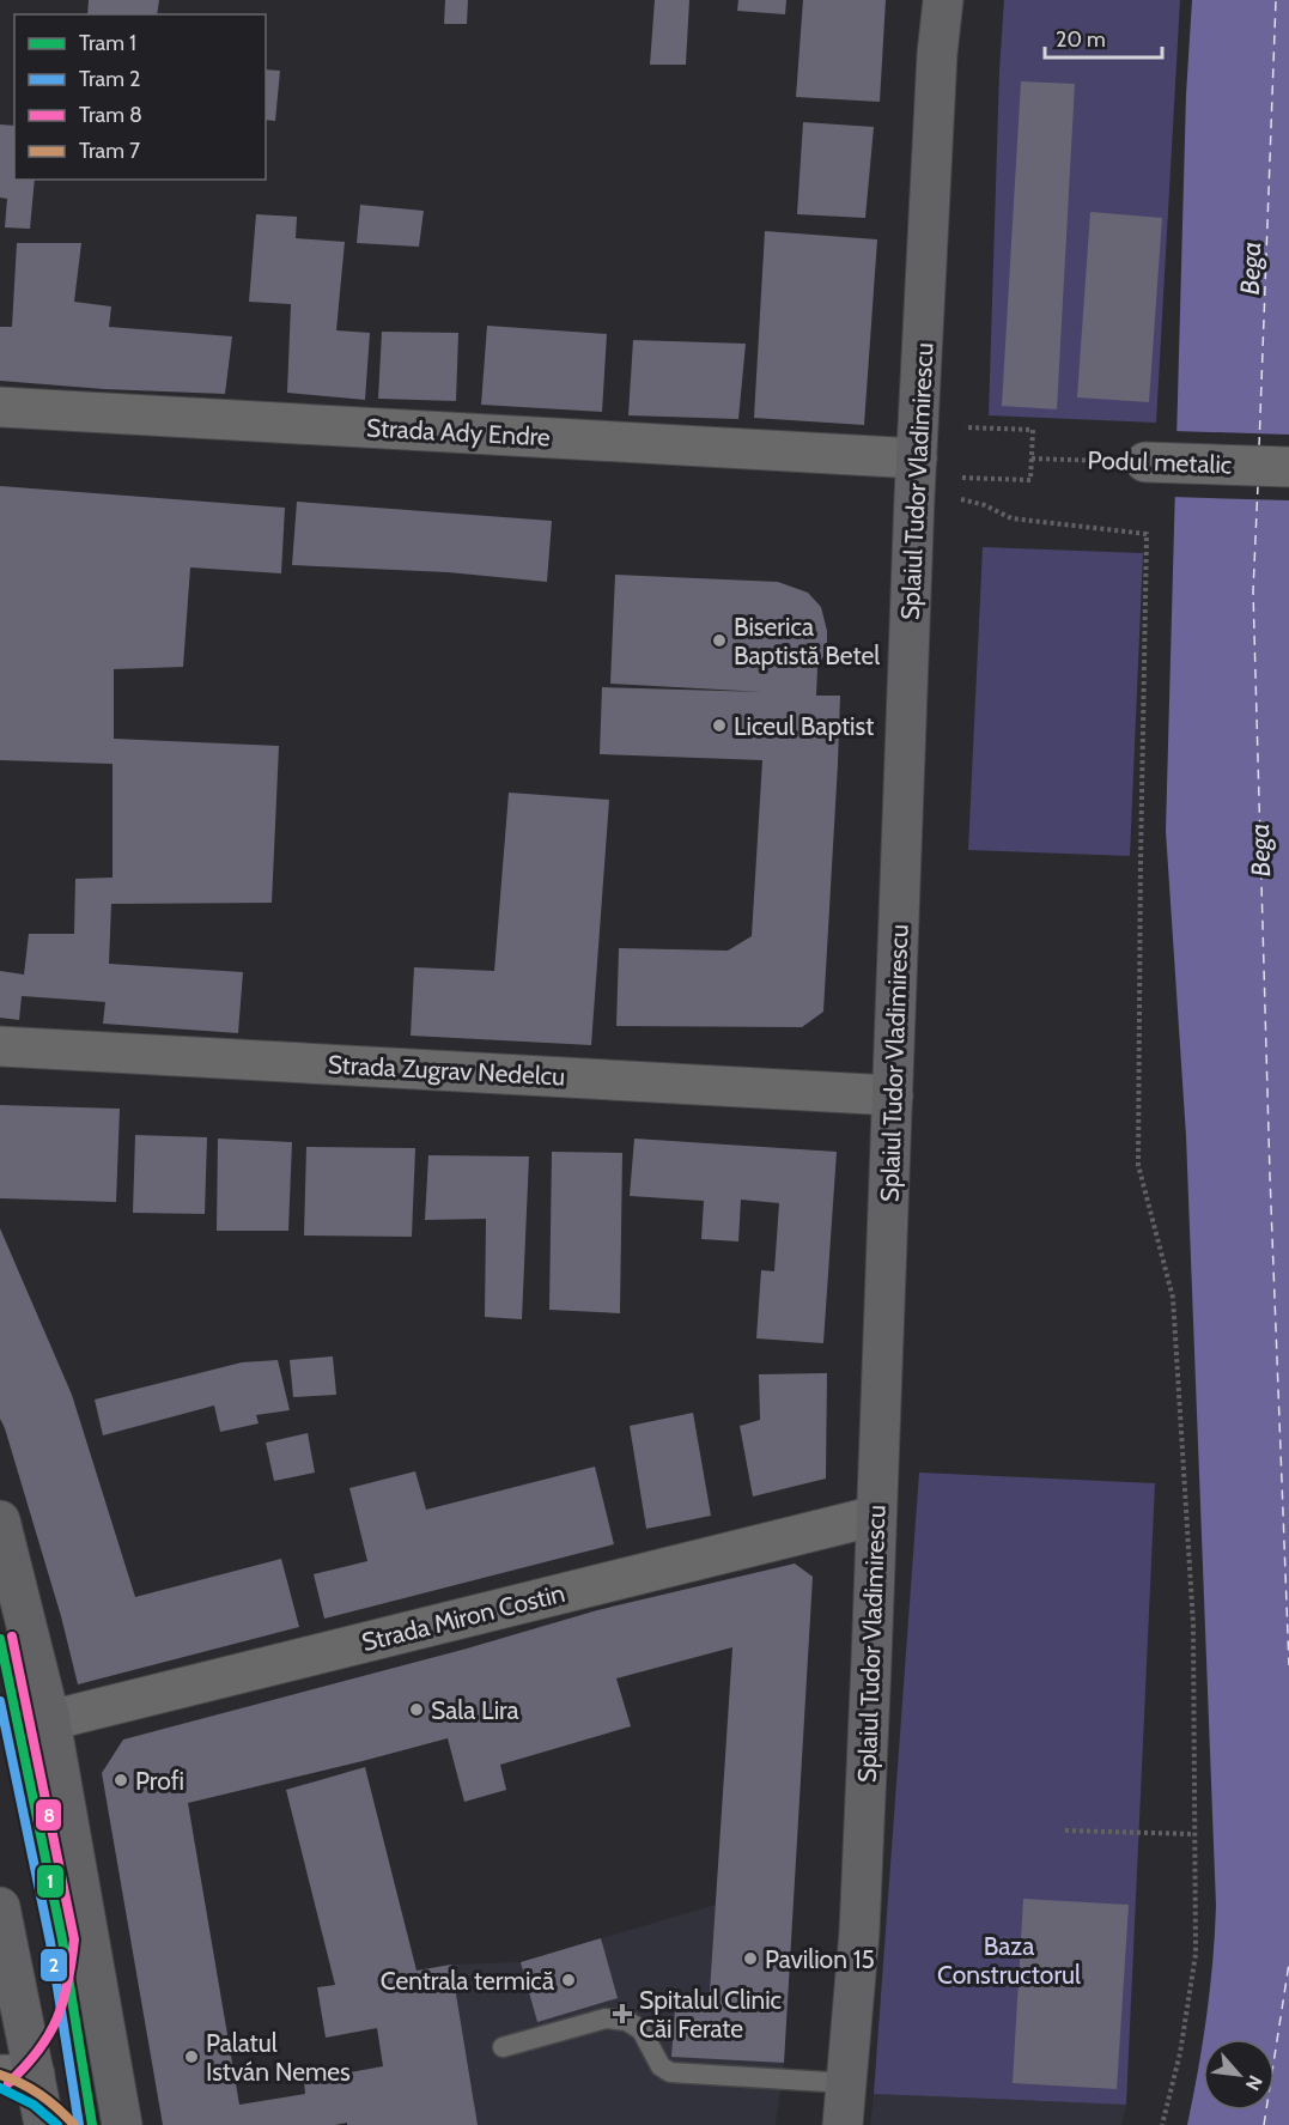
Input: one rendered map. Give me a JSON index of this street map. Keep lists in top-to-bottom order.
{
  "streets": {
    "street": [
      "Strada Ady Endre",
      "Podul metalic",
      "Splaiul Tudor Vladimirescu",
      "Strada Zugrav Nedelcu",
      "Strada Miron Costin"
    ]
  },
  "crossings": [
    ["Strada Ady Endre", "Splaiul Tudor Vladimirescu"],
    ["Splaiul Tudor Vladimirescu", "Strada Zugrav Nedelcu"],
    ["Splaiul Tudor Vladimirescu", "Strada Miron Costin"]
  ],
  "water": ["Bega"],
  "parks": ["Baza Constructorul"],
  "places": {
    "other": [
      "Biserica Baptistă Betel",
      "Liceul Baptist",
      "Sala Lira",
      "Profi",
      "Pavilion 15",
      "Centrala termică",
      "Palatul István Nemes"
    ],
    "health": ["Spitalul Clinic Căi Ferate"]
  },
  "lines": [
    "tram line 8",
    "tram line 1",
    "tram line 2",
    "tram line 7"
  ],
  "legend": [
    "Tram 1",
    "Tram 2",
    "Tram 8",
    "Tram 7"
  ],
  "scale_bar": "20 m",
  "north": "bottom right"
}
